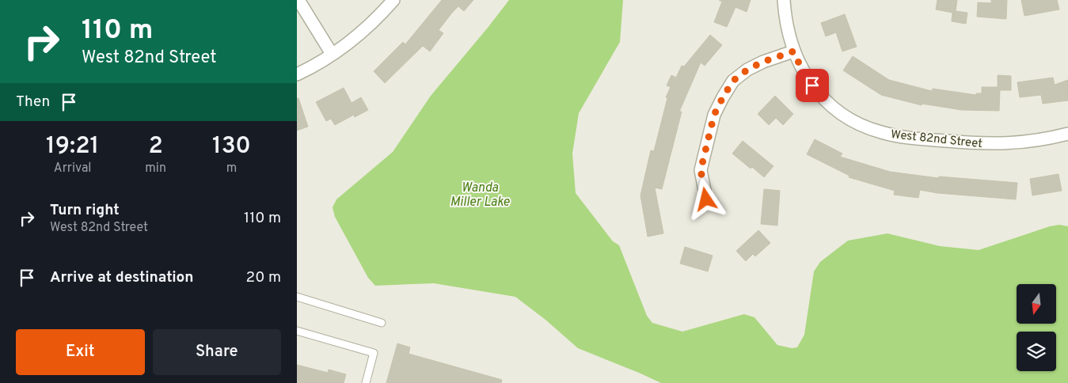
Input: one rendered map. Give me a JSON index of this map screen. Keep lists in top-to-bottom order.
{
  "streets": {
    "street": ["West 82nd Street"]
  },
  "water": ["Wanda Miller Lake"],
  "north": "bottom",
  "page": {
    "turn": ["110 m", "West 82nd Street"],
    "then": "Then",
    "eta": [
      "19:21",
      "Arrival",
      "2",
      "min",
      "130",
      "m"
    ],
    "list": [
      {
        "name": "Turn right",
        "note": "West 82nd Street",
        "value": "110 m"
      },
      {
        "name": "Arrive at destination",
        "value": "20 m"
      }
    ],
    "buttons": ["Exit", "Share"]
  }
}
